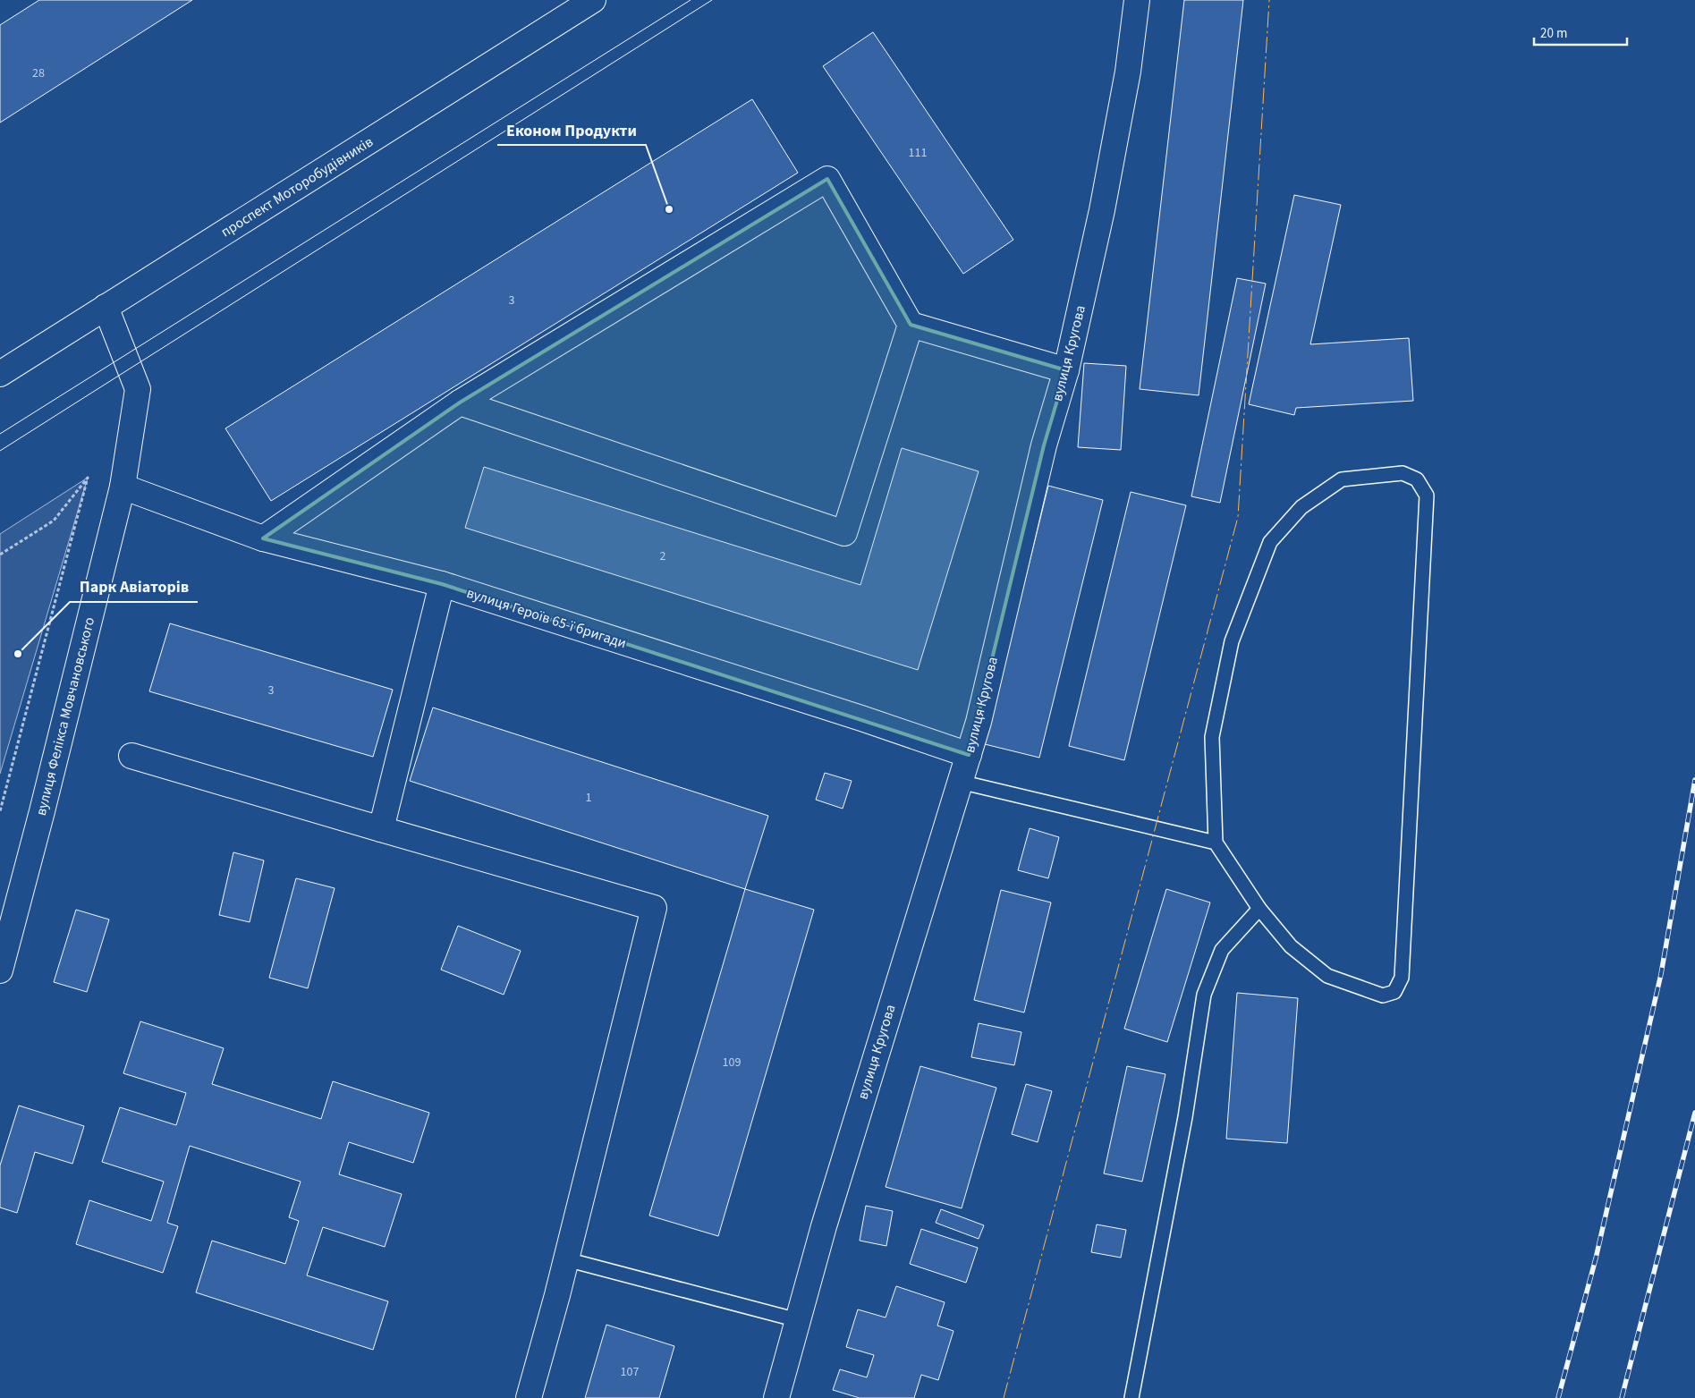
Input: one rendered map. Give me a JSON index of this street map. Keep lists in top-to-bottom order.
{
  "streets": {
    "street": [
      "проспект Моторобудівників",
      "вулиця Кругова",
      "вулиця Героїв 65-ї бригади",
      "вулиця Фелікса Мовчановського"
    ]
  },
  "crossings": [
    ["проспект Моторобудівників", "вулиця Фелікса Мовчановського"],
    ["вулиця Кругова", "вулиця Героїв 65-ї бригади"],
    ["вулиця Героїв 65-ї бригади", "вулиця Фелікса Мовчановського"]
  ],
  "places": ["Економ Продукти", "Парк Авіаторів"],
  "house_numbers": [
    "28",
    "111",
    "3",
    "2",
    "3",
    "1",
    "109",
    "107"
  ],
  "scale_bar": "20 m"
}
